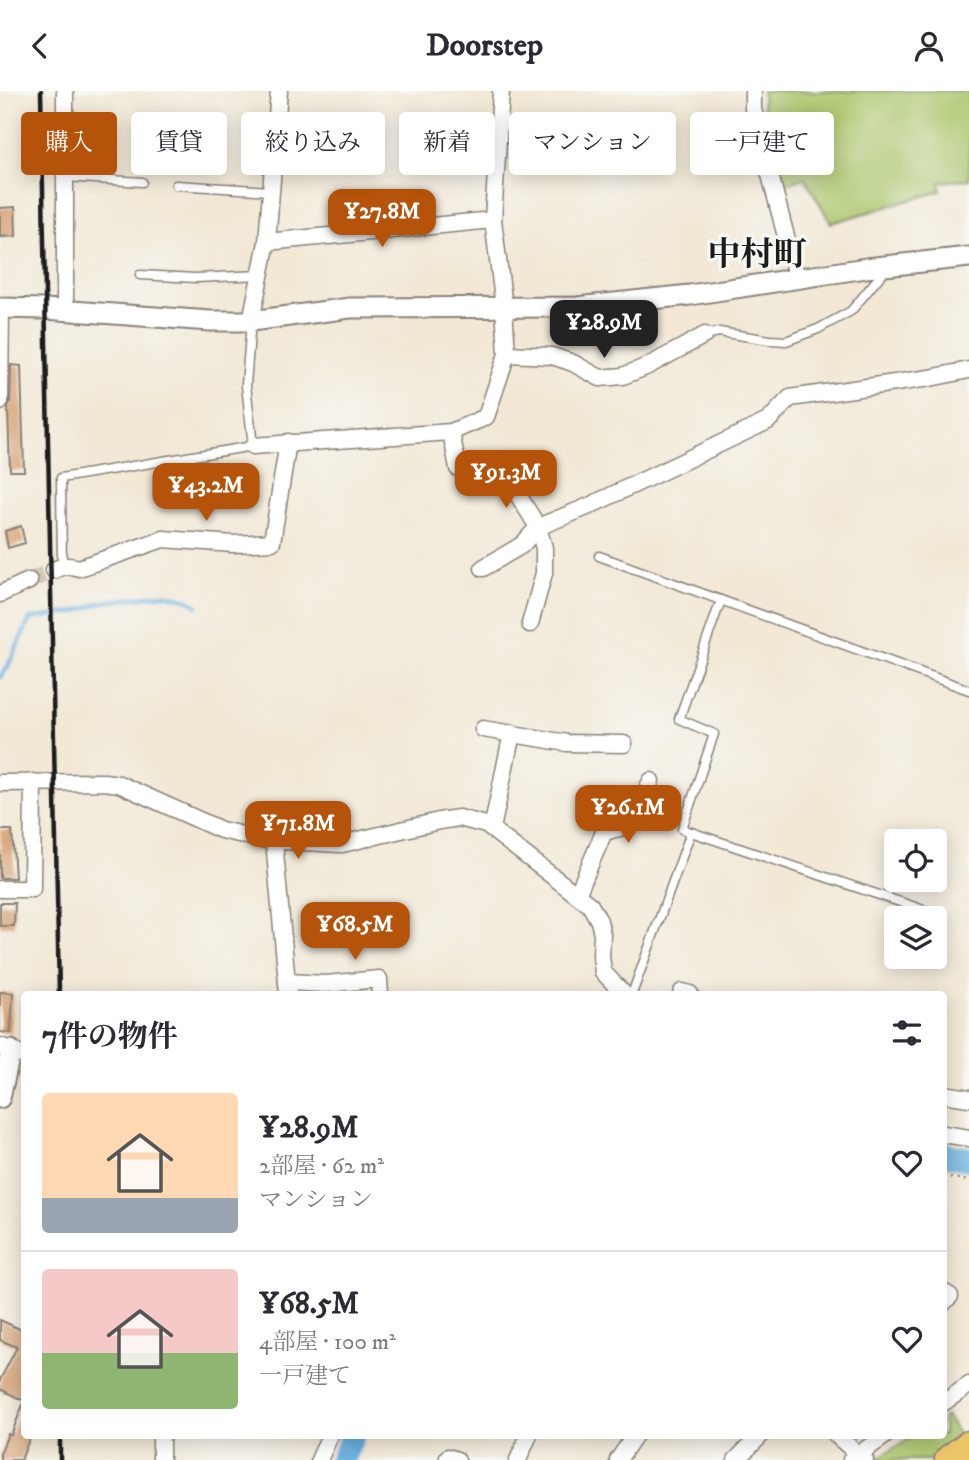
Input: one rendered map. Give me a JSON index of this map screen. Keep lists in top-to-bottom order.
{
  "districts": ["中村町"],
  "page": {
    "header": "Doorstep",
    "chip": [
      "購入",
      "賃貸",
      "絞り込み",
      "新着",
      "マンション",
      "一戸建て"
    ],
    "price": [
      "¥27.8M",
      "¥28.9M",
      "¥91.3M",
      "¥43.2M",
      "¥26.1M",
      "¥71.8M",
      "¥68.5M"
    ],
    "heading": "7件の物件",
    "list": [
      {
        "name": "¥28.9M",
        "note": "2部屋 · 62 m² · マンション"
      },
      {
        "name": "¥68.5M",
        "note": "4部屋 · 100 m² · 一戸建て"
      }
    ]
  }
}
